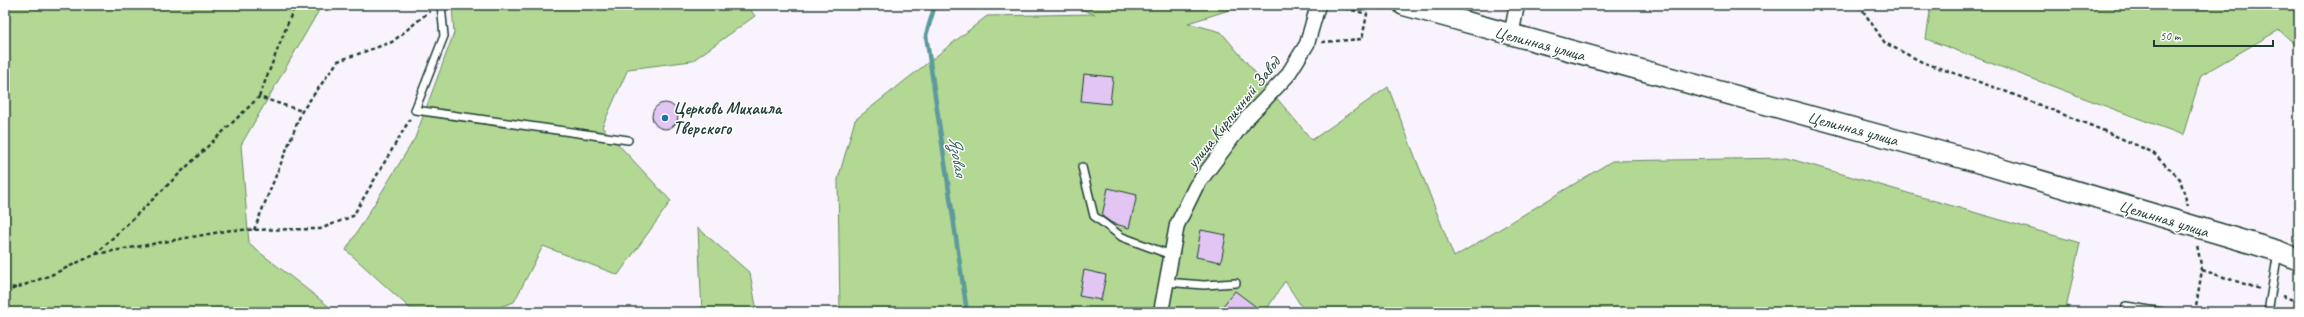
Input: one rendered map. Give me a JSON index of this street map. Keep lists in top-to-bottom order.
{
  "streets": {
    "main road": ["Целинная улица"],
    "street": ["улица Кирпичный Завод"]
  },
  "water": ["Язовая"],
  "places": ["Церковь Михаила Тверского"],
  "scale_bar": "50 m"
}
